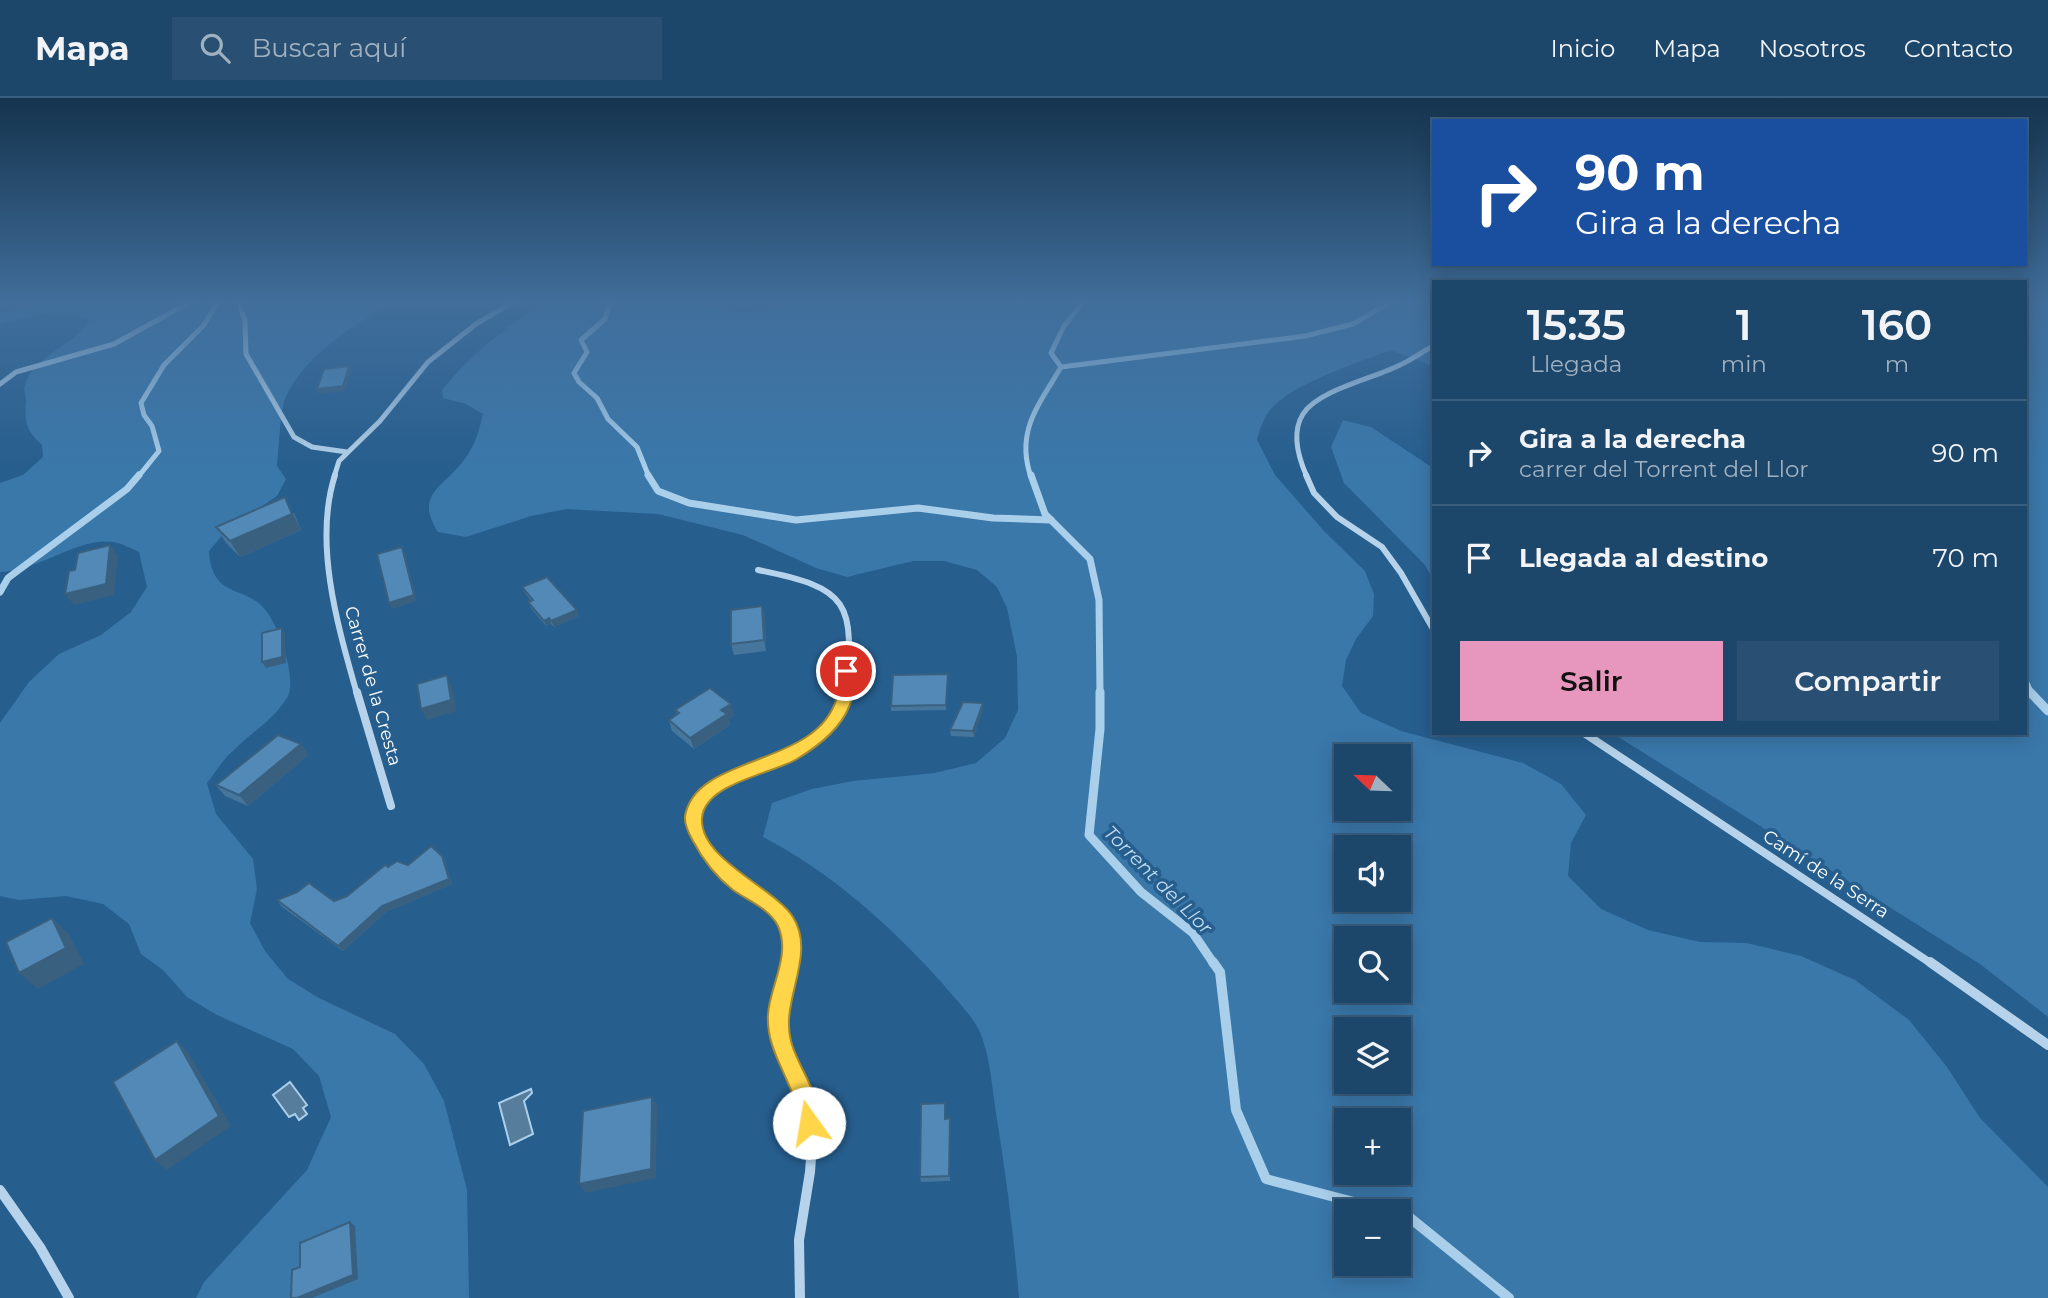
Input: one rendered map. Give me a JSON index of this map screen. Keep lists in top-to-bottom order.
{
  "streets": {
    "street": ["Carrer de la Cresta", "Camí de la Serra"]
  },
  "water": ["Torrent del Llor"],
  "north": "top left",
  "page": {
    "header": "Mapa",
    "search": "Buscar aquí",
    "nav": [
      "Inicio",
      "Mapa",
      "Nosotros",
      "Contacto"
    ],
    "turn": ["90 m", "Gira a la derecha"],
    "eta": [
      "15:35",
      "Llegada",
      "1",
      "min",
      "160",
      "m"
    ],
    "list": [
      {
        "name": "Gira a la derecha",
        "note": "carrer del Torrent del Llor",
        "value": "90 m"
      },
      {
        "name": "Llegada al destino",
        "value": "70 m"
      }
    ],
    "buttons": ["Salir", "Compartir"],
    "map_buttons": ["+", "−"]
  }
}
